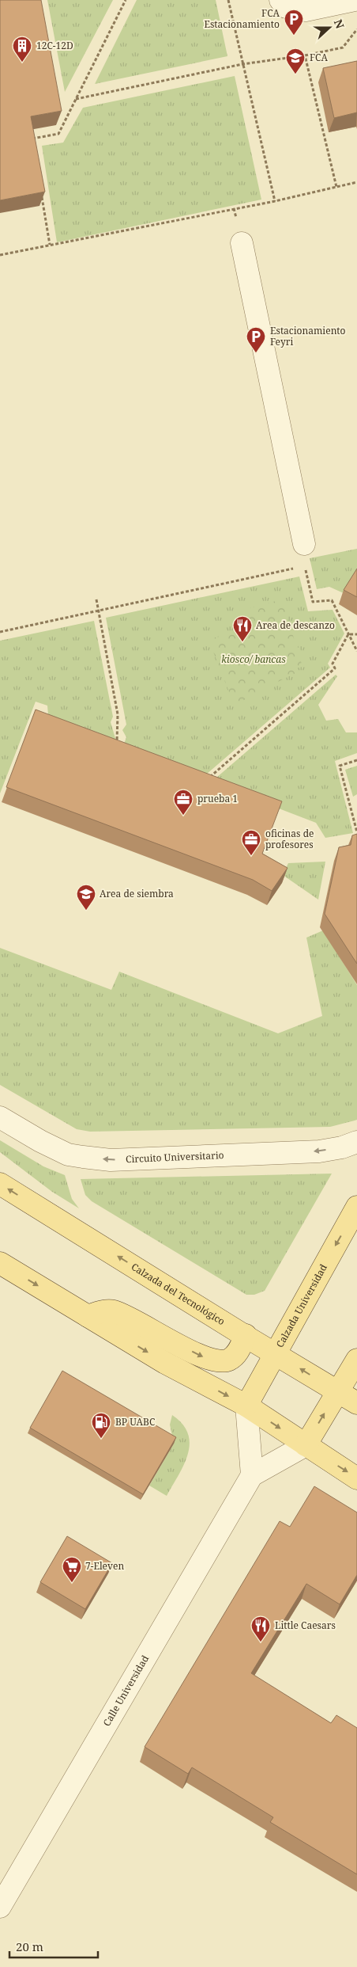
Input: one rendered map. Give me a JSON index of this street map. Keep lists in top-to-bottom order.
{
  "streets": {
    "main road": ["Calzada del Tecnológico", "Calzada Universidad"],
    "street": ["Circuito Universitario", "Calle Universidad"]
  },
  "crossings": [
    ["Calzada del Tecnológico", "Calzada Universidad"]
  ],
  "one_way": ["Circuito Universitario", "Calzada Universidad"],
  "parks": ["kiosco/ bancas"],
  "places": {
    "parking": ["FCA Estacionamiento", "Estacionamiento Feyri"],
    "building": ["12C-12D"],
    "school or university": ["FCA", "Area de siembra"],
    "restaurant": ["Area de descanzo", "Little Caesars"],
    "office": ["prueba 1", "oficinas de profesores"],
    "fuel station": ["BP UABC"],
    "supermarket": ["7-Eleven"]
  },
  "scale_bar": "20 m",
  "north": "right"
}
